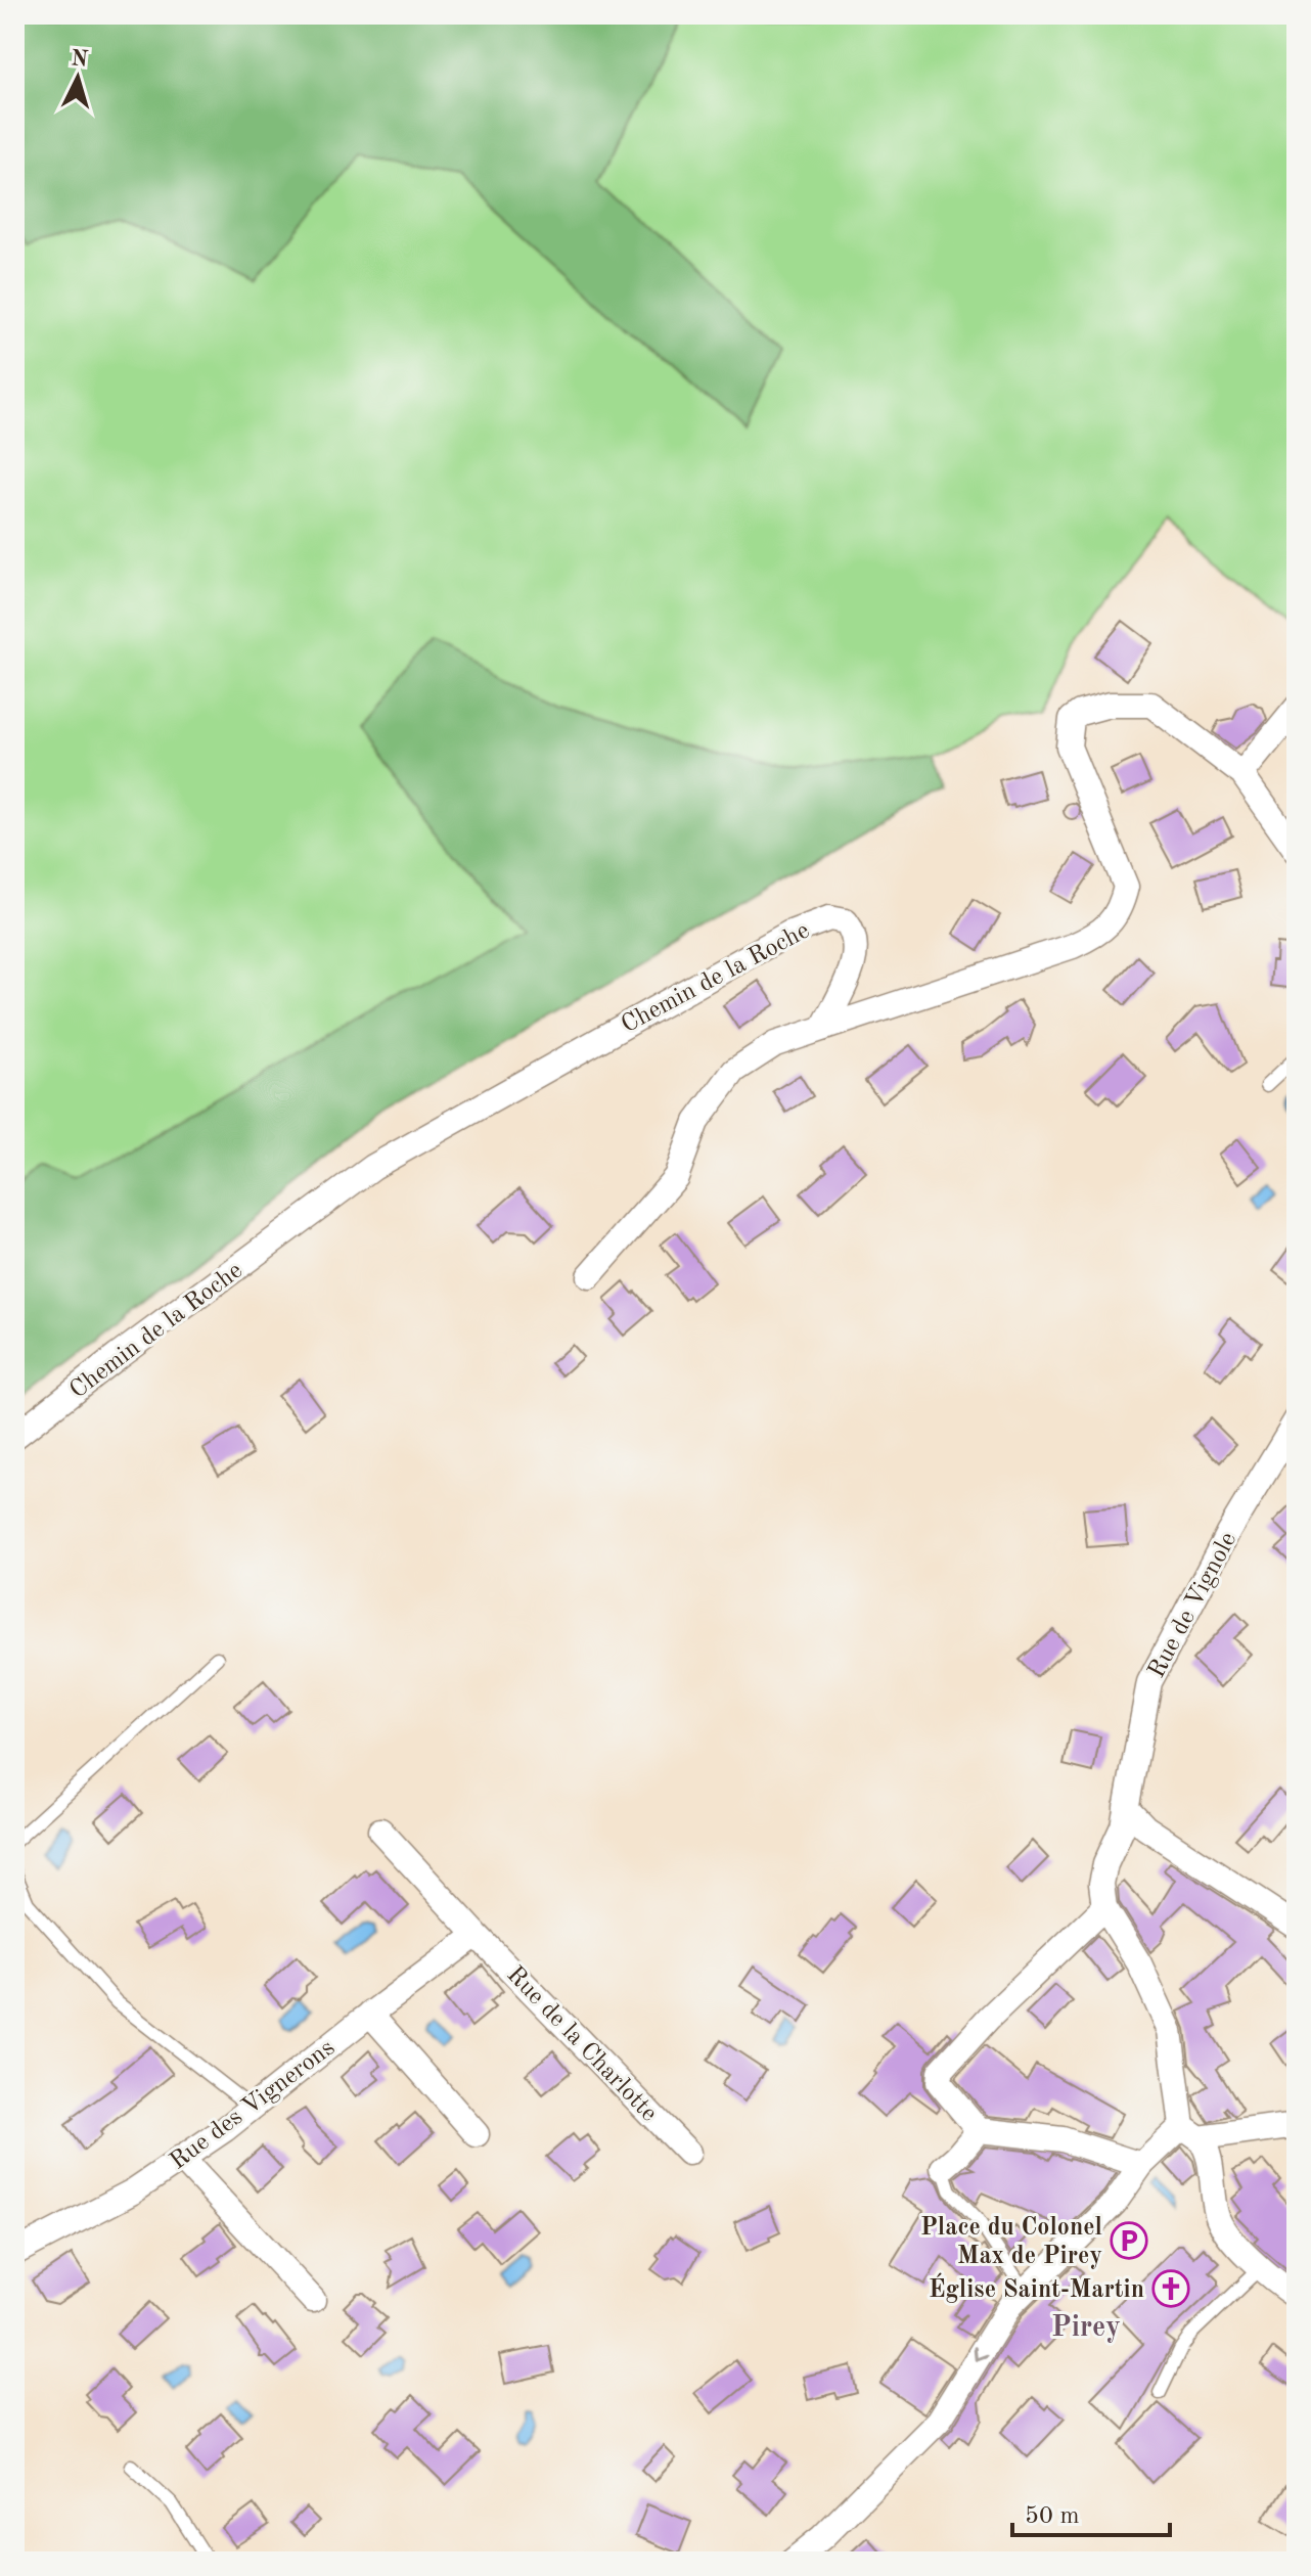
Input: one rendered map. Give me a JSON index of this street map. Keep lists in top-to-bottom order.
{
  "streets": {
    "street": [
      "Chemin de la Roche",
      "Rue de Vignole",
      "Rue de la Charlotte",
      "Rue des Vignerons"
    ]
  },
  "crossings": [
    ["Rue de la Charlotte", "Rue des Vignerons"]
  ],
  "districts": ["Pirey"],
  "places": {
    "parking": ["Place du Colonel Max de Pirey"],
    "church": ["Église Saint-Martin"]
  },
  "scale_bar": "50 m",
  "north": "top"
}
